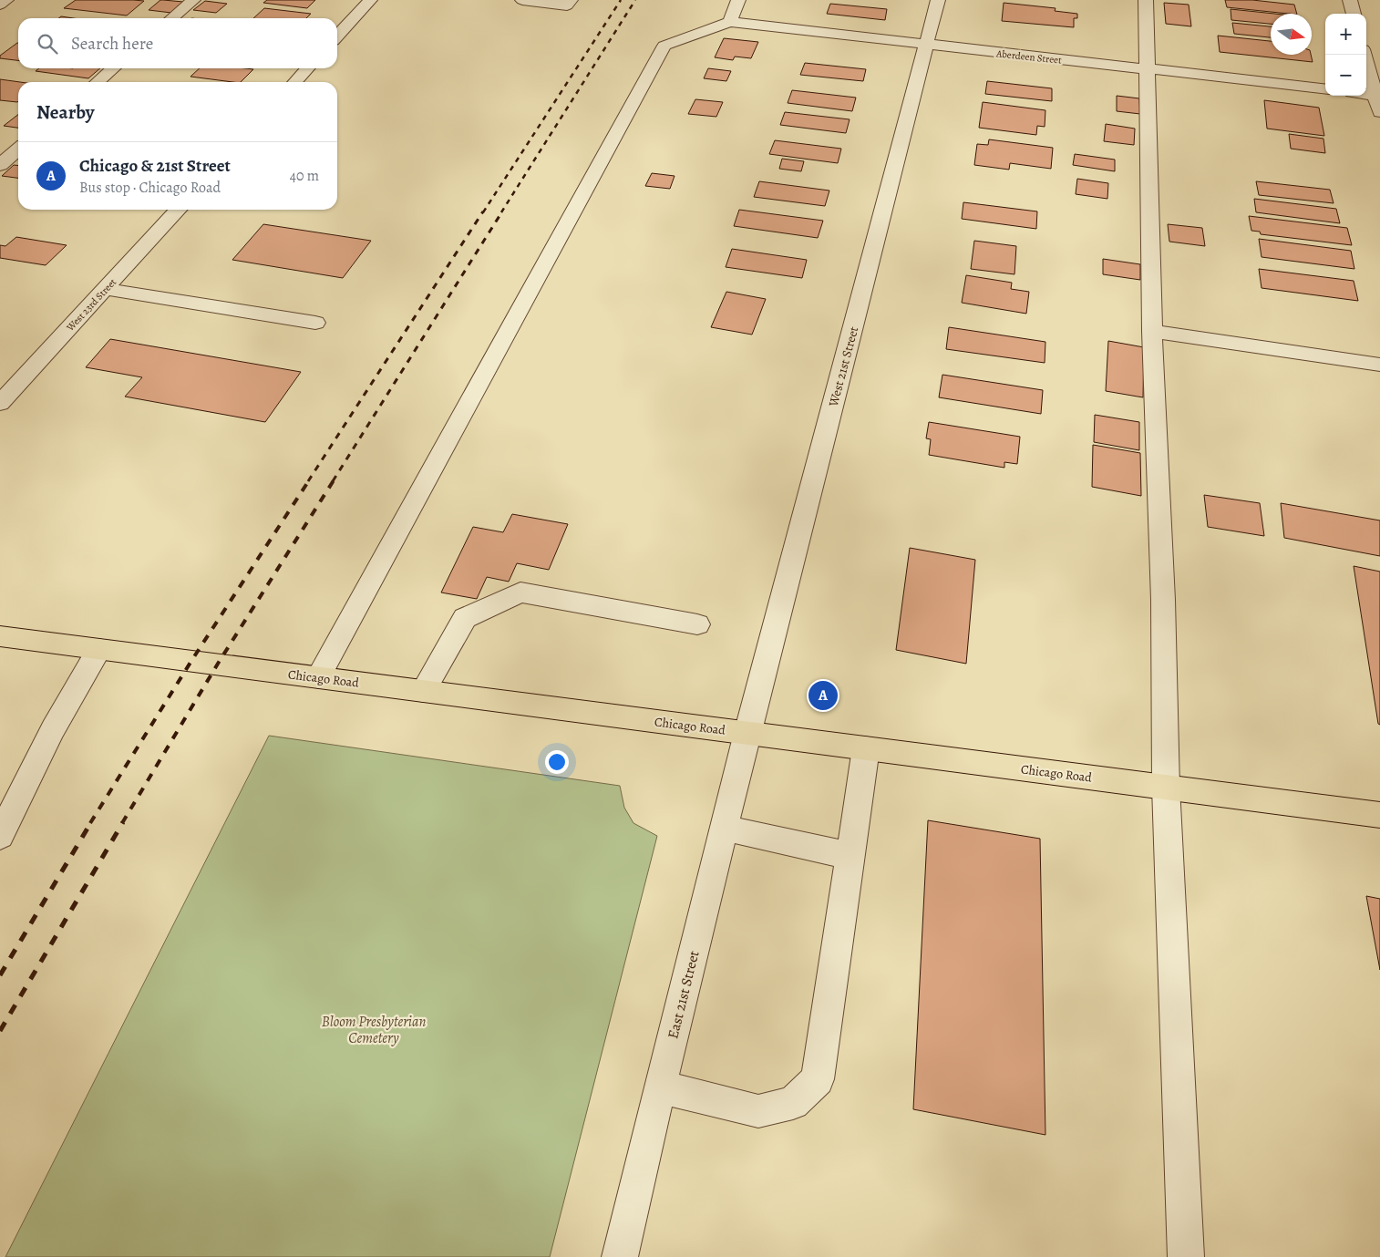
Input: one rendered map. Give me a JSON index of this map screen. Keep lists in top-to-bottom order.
{
  "streets": {
    "main road": ["Chicago Road"],
    "street": [
      "Aberdeen Street",
      "West 23rd Street",
      "West 21st Street",
      "East 21st Street"
    ]
  },
  "crossings": [
    ["Aberdeen Street", "West 21st Street"],
    ["West 21st Street", "Chicago Road"],
    ["West 21st Street", "East 21st Street"],
    ["Chicago Road", "East 21st Street"]
  ],
  "parks": ["Bloom Presbyterian Cemetery"],
  "north": "right",
  "page": {
    "map_buttons": ["+", "−"],
    "search": "Search here",
    "heading": "Nearby",
    "list": [
      {
        "mark": "A",
        "name": "Chicago & 21st Street",
        "note": "Bus stop · Chicago Road",
        "value": "40 m"
      }
    ],
    "pins": "A"
  }
}
